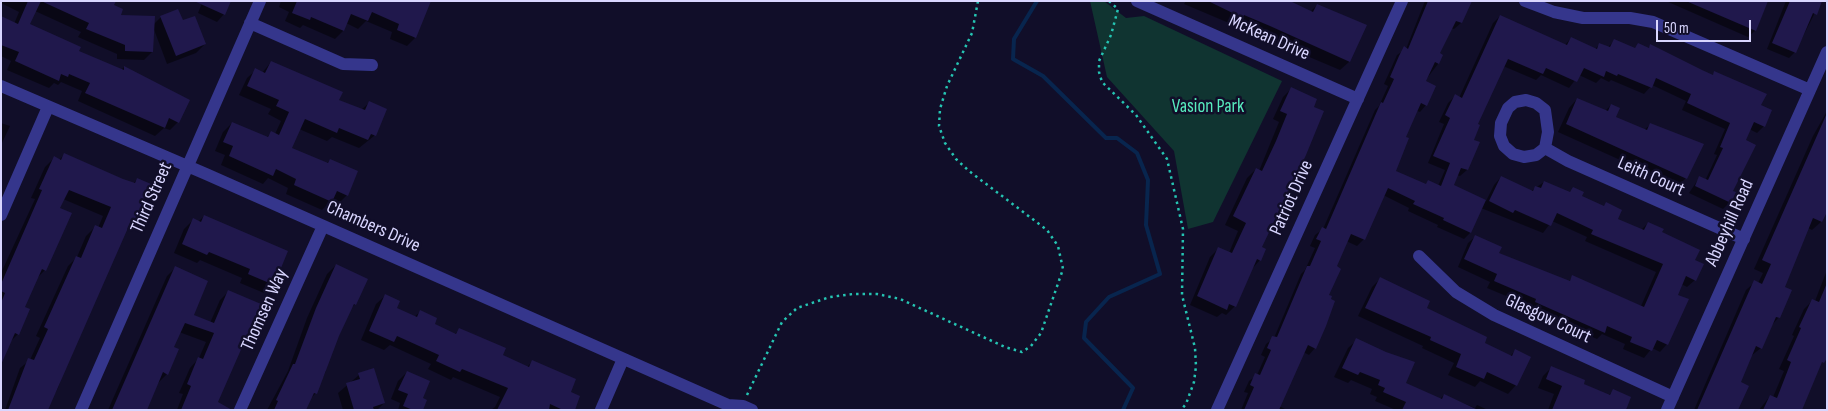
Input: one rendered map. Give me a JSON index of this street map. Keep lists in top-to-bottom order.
{
  "streets": {
    "street": [
      "McKean Drive",
      "Leith Court",
      "Third Street",
      "Patriot Drive",
      "Abbeyhill Road",
      "Chambers Drive",
      "Thomsen Way",
      "Glasgow Court"
    ]
  },
  "crossings": [
    ["McKean Drive", "Patriot Drive"],
    ["Leith Court", "Abbeyhill Road"],
    ["Third Street", "Chambers Drive"],
    ["Abbeyhill Road", "Glasgow Court"],
    ["Chambers Drive", "Thomsen Way"]
  ],
  "parks": ["Vasion Park"],
  "scale_bar": "50 m"
}
